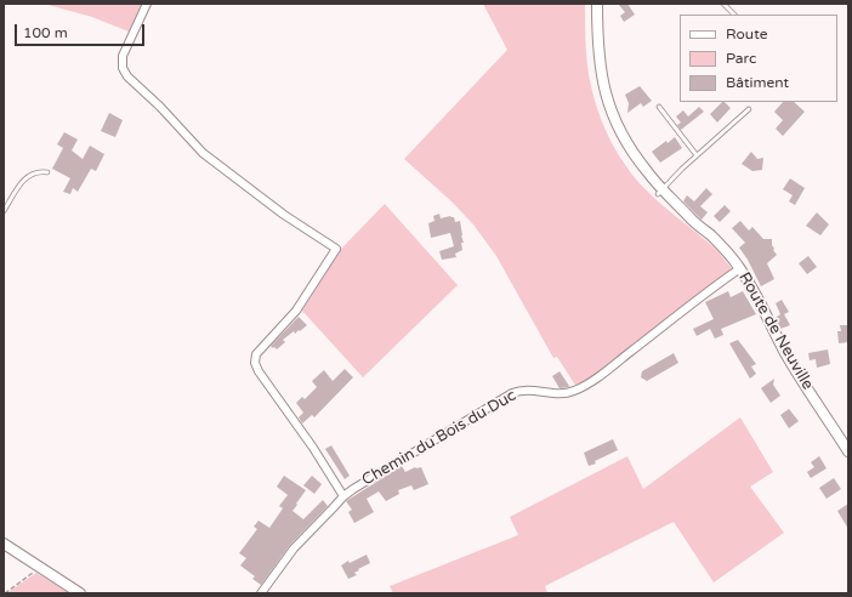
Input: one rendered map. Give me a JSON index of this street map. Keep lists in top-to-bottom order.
{
  "streets": {
    "main road": ["Route de Neuville"],
    "street": ["Chemin du Bois du Duc"]
  },
  "crossings": [
    ["Route de Neuville", "Chemin du Bois du Duc"]
  ],
  "legend": ["Route", "Parc", "Bâtiment"],
  "scale_bar": "100 m"
}
